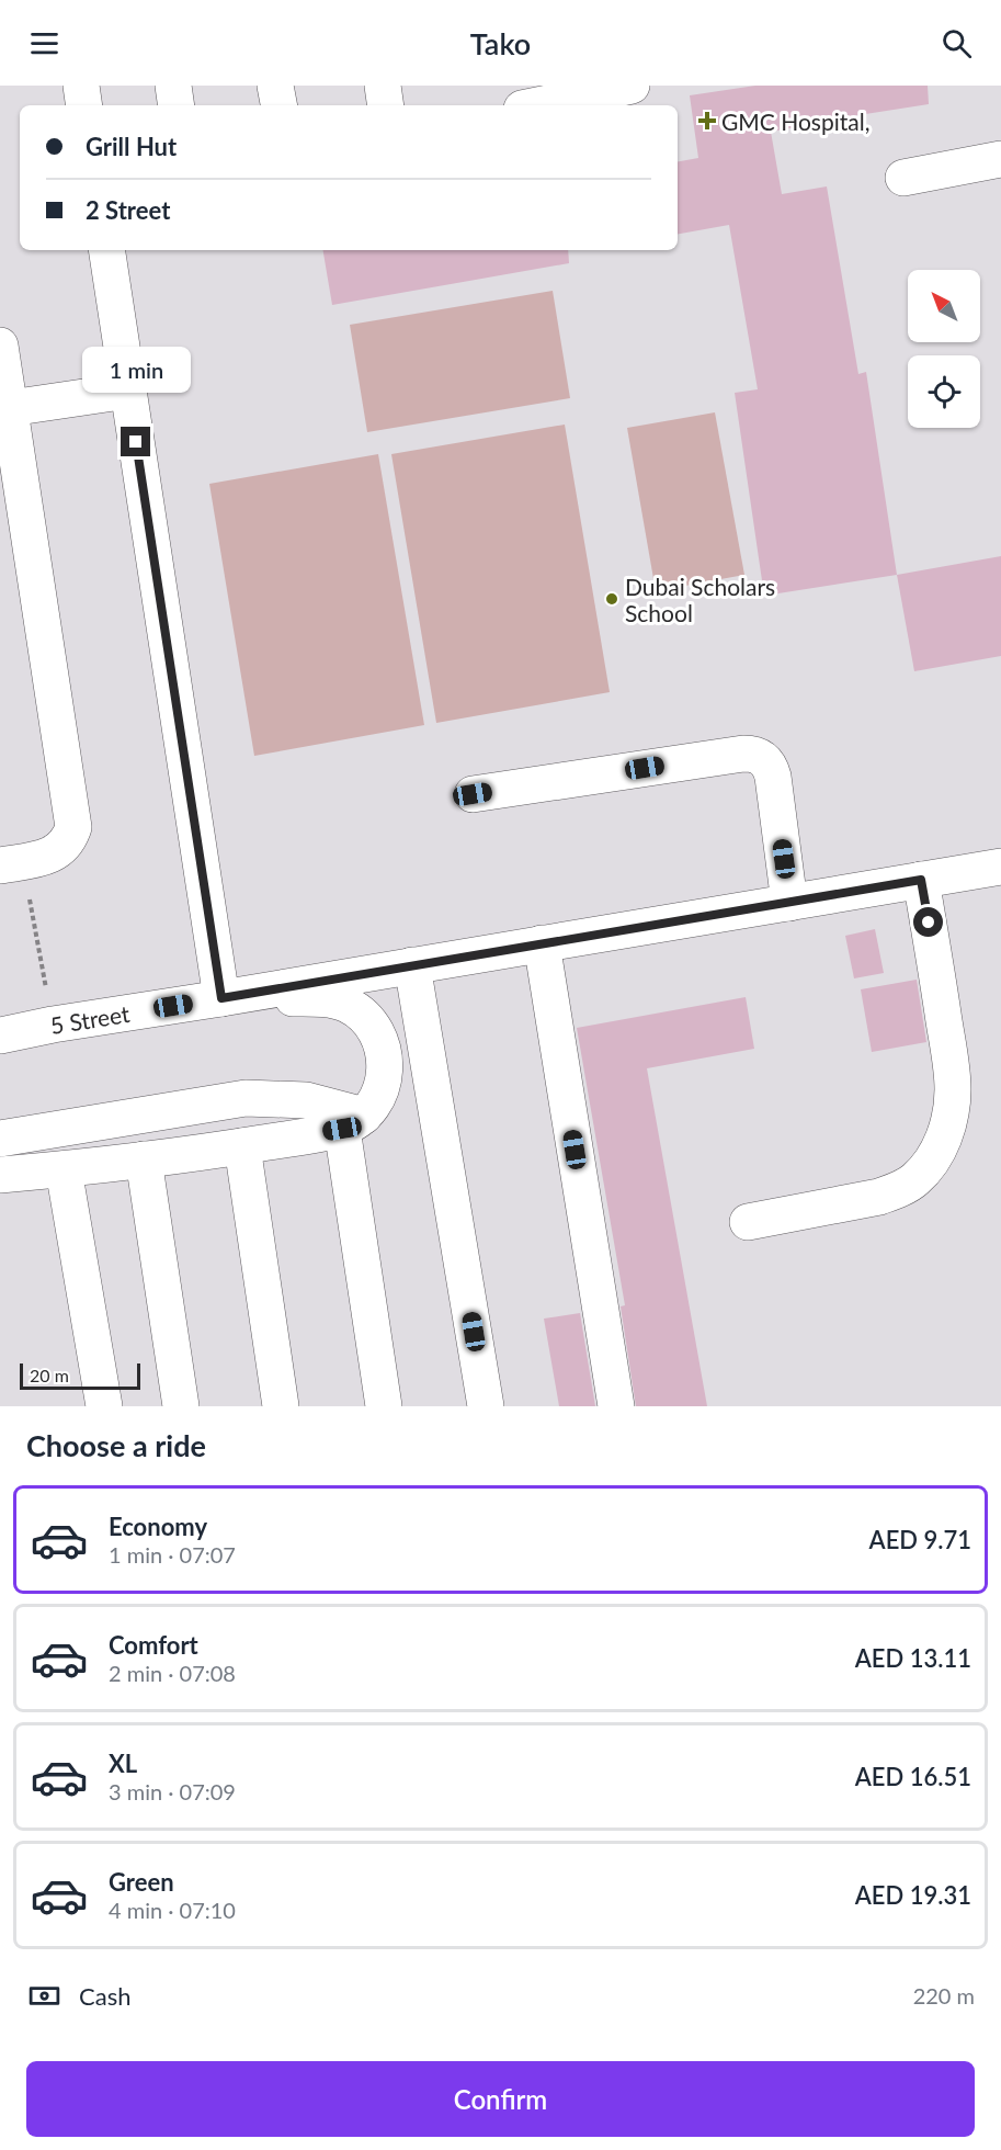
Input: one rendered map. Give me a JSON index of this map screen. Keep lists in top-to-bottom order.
{
  "streets": {
    "street": ["5 Street"]
  },
  "places": {
    "health": ["GMC Hospital,"],
    "other": ["Dubai Scholars School"]
  },
  "scale_bar": "20 m",
  "north": "top left",
  "page": {
    "header": "Tako",
    "banner": ["Grill Hut", "2 Street"],
    "bubble": "1 min",
    "scale": "20 m",
    "heading": "Choose a ride",
    "list": [
      {
        "name": "Economy",
        "note": "1 min · 07:07",
        "value": "AED 9.71"
      },
      {
        "name": "Comfort",
        "note": "2 min · 07:08",
        "value": "AED 13.11"
      },
      {
        "name": "XL",
        "note": "3 min · 07:09",
        "value": "AED 16.51"
      },
      {
        "name": "Green",
        "note": "4 min · 07:10",
        "value": "AED 19.31"
      }
    ],
    "pay": ["Cash", "220 m"],
    "buttons": "Confirm"
  }
}
